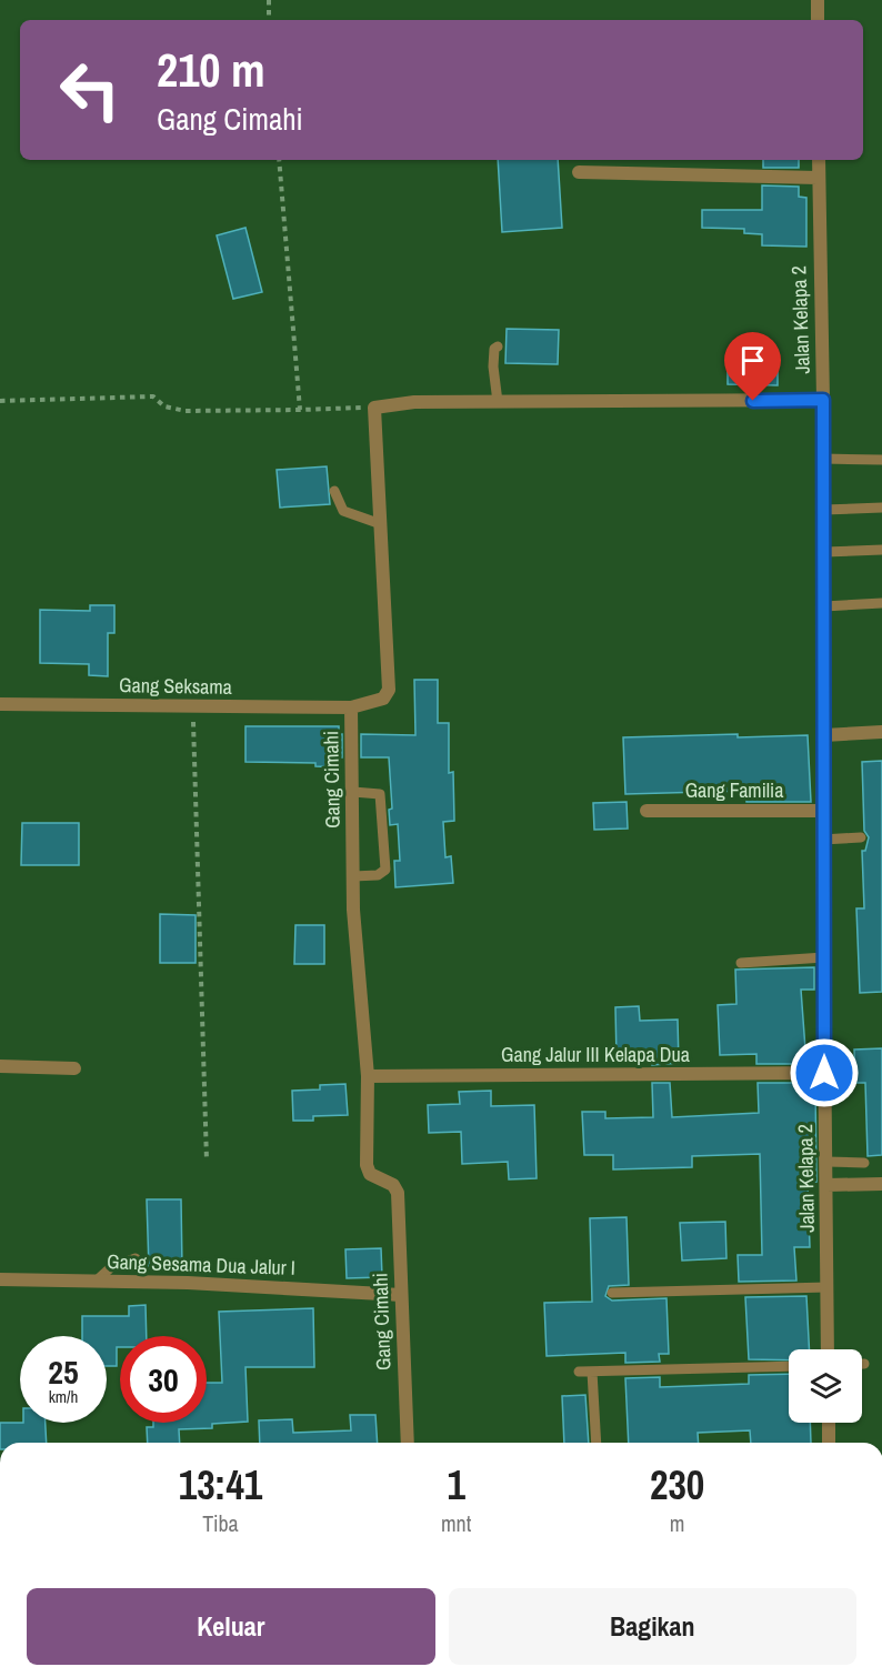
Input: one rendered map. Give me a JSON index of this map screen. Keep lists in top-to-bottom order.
{
  "streets": {
    "street": [
      "Jalan Kelapa 2",
      "Gang Seksama",
      "Gang Cimahi",
      "Gang Familia",
      "Gang Jalur III Kelapa Dua",
      "Gang Sesama Dua Jalur I"
    ]
  },
  "crossings": [
    ["Jalan Kelapa 2", "Gang Familia"],
    ["Jalan Kelapa 2", "Gang Jalur III Kelapa Dua"],
    ["Gang Seksama", "Gang Cimahi"],
    ["Gang Cimahi", "Gang Jalur III Kelapa Dua"],
    ["Gang Cimahi", "Gang Sesama Dua Jalur I"]
  ],
  "page": {
    "turn": ["210 m", "Gang Cimahi"],
    "speed": "25 km/h",
    "limit": "30",
    "eta": [
      "13:41",
      "Tiba",
      "1",
      "mnt",
      "230",
      "m"
    ],
    "buttons": ["Keluar", "Bagikan"]
  }
}
